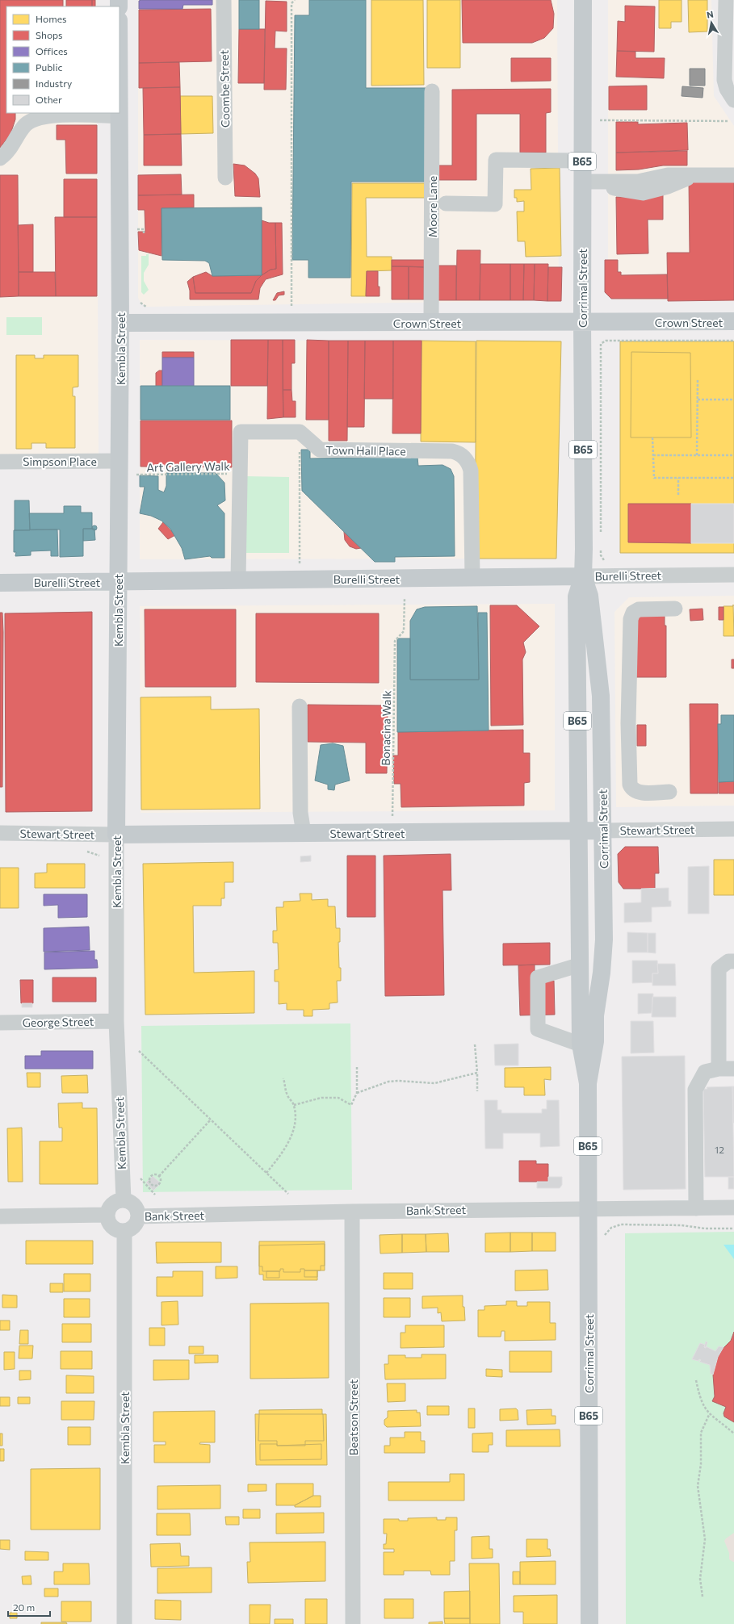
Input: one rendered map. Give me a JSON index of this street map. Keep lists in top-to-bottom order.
{
  "streets": {
    "main road": [
      "B65",
      "Corrimal Street",
      "Crown Street",
      "Kembla Street",
      "Burelli Street",
      "Stewart Street"
    ],
    "street": [
      "Coombe Street",
      "Moore Lane",
      "Town Hall Place",
      "Simpson Place",
      "George Street",
      "Bank Street",
      "Beatson Street"
    ],
    "path": ["Art Gallery Walk", "Bonacina Walk"]
  },
  "crossings": [
    ["Moore Lane", "Crown Street"],
    ["Corrimal Street", "Crown Street"],
    ["Corrimal Street", "Burelli Street"],
    ["Corrimal Street", "Stewart Street"],
    ["Corrimal Street", "Bank Street"],
    ["Crown Street", "Kembla Street"],
    ["Kembla Street", "Simpson Place"],
    ["Kembla Street", "Burelli Street"],
    ["Kembla Street", "Stewart Street"],
    ["Kembla Street", "George Street"],
    ["Kembla Street", "Bank Street"],
    ["Town Hall Place", "Burelli Street"],
    ["Bank Street", "Beatson Street"]
  ],
  "house_numbers": ["12"],
  "legend": [
    "Homes",
    "Shops",
    "Offices",
    "Public",
    "Industry",
    "Other"
  ],
  "scale_bar": "20 m",
  "north": "top"
}
